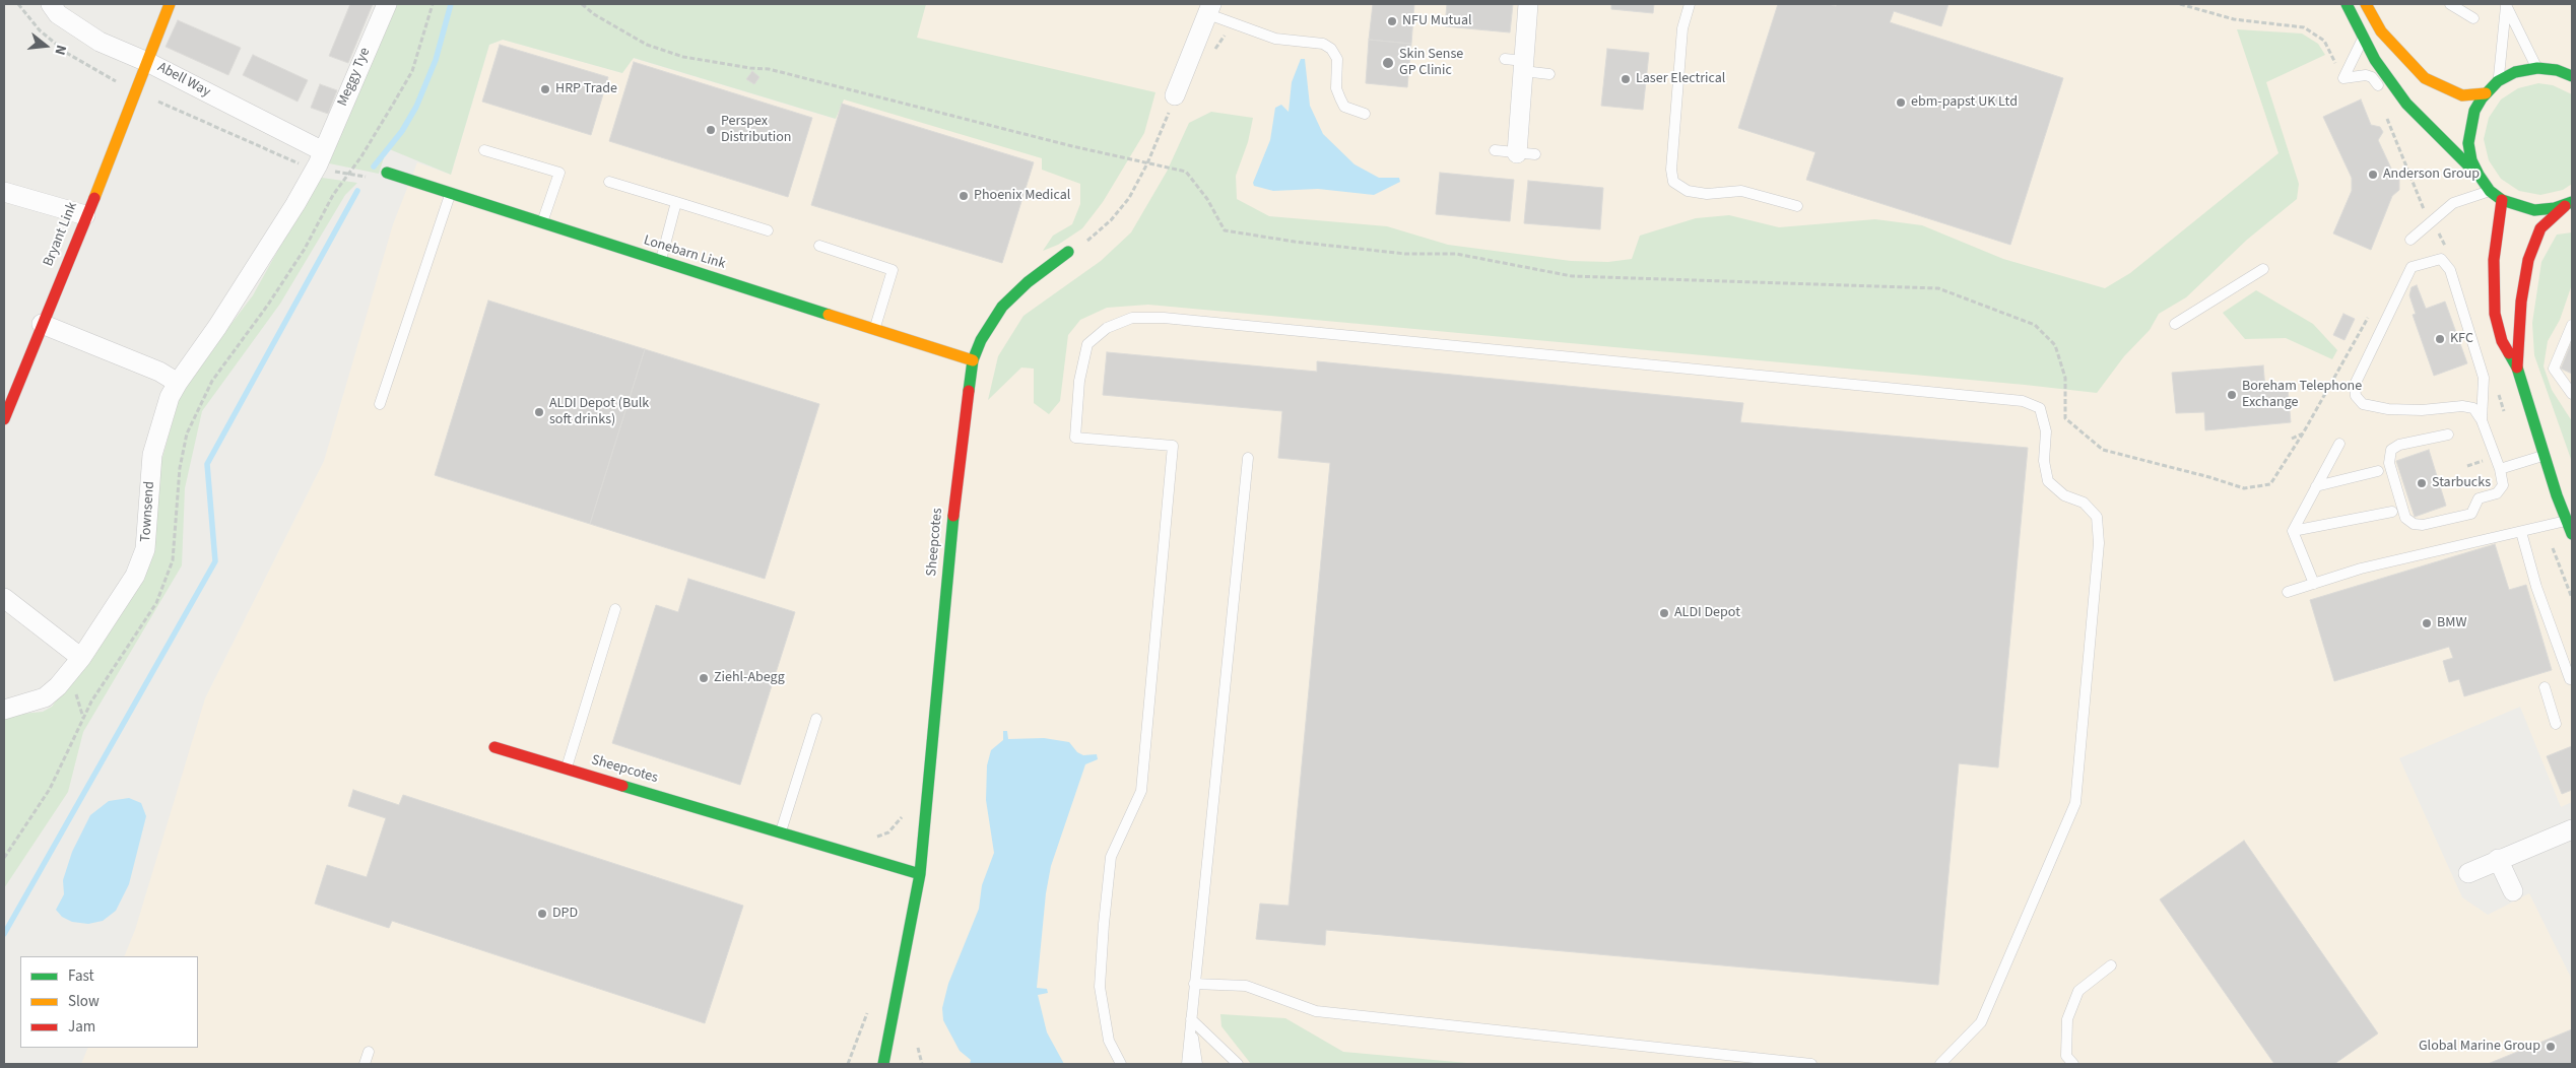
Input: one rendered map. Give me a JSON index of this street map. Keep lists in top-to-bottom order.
{
  "streets": {
    "street": [
      "Meggy Tye",
      "Abell Way",
      "Bryant Link",
      "Lonebarn Link",
      "Townsend",
      "Sheepcotes"
    ]
  },
  "crossings": [
    ["Meggy Tye", "Abell Way"],
    ["Meggy Tye", "Townsend"],
    ["Abell Way", "Bryant Link"],
    ["Abell Way", "Townsend"],
    ["Lonebarn Link", "Sheepcotes"]
  ],
  "places": [
    "NFU Mutual",
    "Skin Sense GP Clinic",
    "Laser Electrical",
    "HRP Trade",
    "ebm-papst UK Ltd",
    "Perspex Distribution",
    "Anderson Group",
    "Phoenix Medical",
    "KFC",
    "Boreham Telephone Exchange",
    "ALDI Depot (Bulk soft drinks)",
    "Starbucks",
    "ALDI Depot",
    "BMW",
    "Ziehl-Abegg",
    "DPD",
    "Global Marine Group"
  ],
  "legend": ["Fast", "Slow", "Jam"],
  "north": "right"
}
